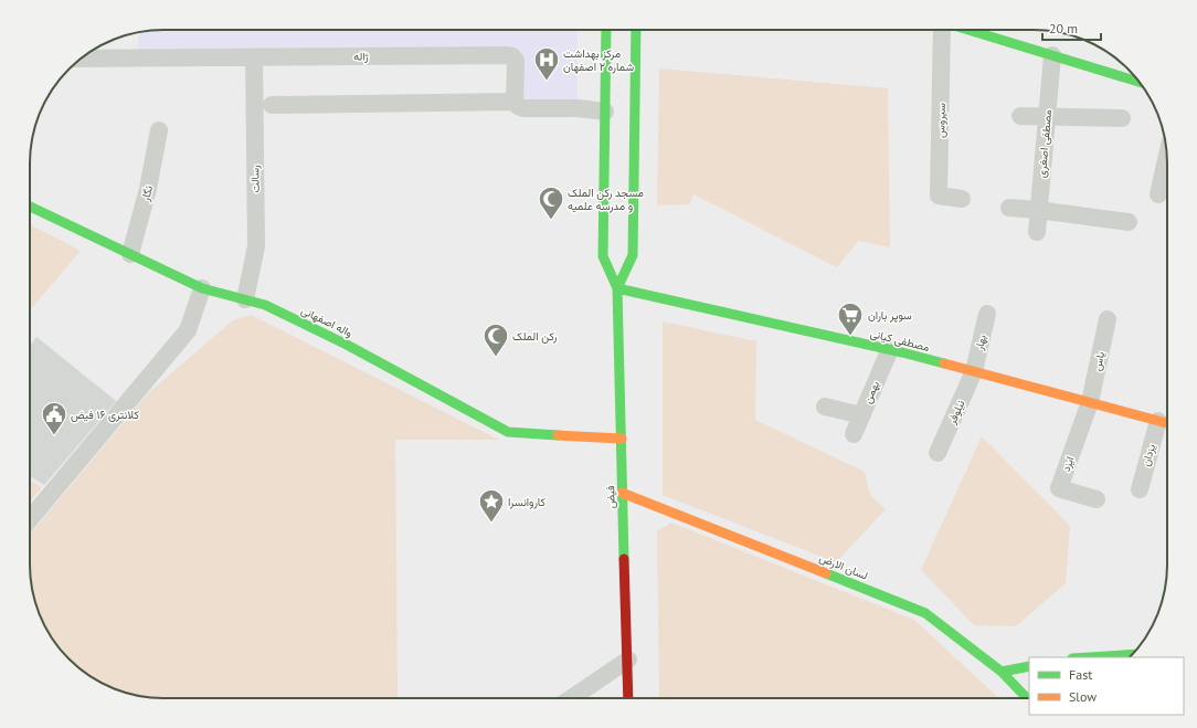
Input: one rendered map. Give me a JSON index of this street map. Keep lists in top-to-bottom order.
{
  "streets": {
    "street": [
      "ژاله",
      "سیروس",
      "مصطفی اصغری",
      "رسالت",
      "نگار",
      "واله اصفهانی",
      "مصطفی کیانی",
      "بهار",
      "یاس",
      "بهمن",
      "نیلوفر",
      "یزدان",
      "ایزد",
      "فیض",
      "لسان الارض"
    ]
  },
  "crossings": [
    ["ژاله", "رسالت"],
    ["رسالت", "واله اصفهانی"],
    ["نگار", "واله اصفهانی"],
    ["واله اصفهانی", "فیض"],
    ["مصطفی کیانی", "بهار"],
    ["مصطفی کیانی", "یاس"],
    ["مصطفی کیانی", "بهمن"],
    ["مصطفی کیانی", "نیلوفر"],
    ["مصطفی کیانی", "یزدان"],
    ["مصطفی کیانی", "ایزد"],
    ["مصطفی کیانی", "فیض"],
    ["بهار", "نیلوفر"],
    ["یاس", "ایزد"],
    ["فیض", "لسان الارض"]
  ],
  "places": {
    "hospital": ["مرکز بهداشت شماره ۲ اصفهان"],
    "mosque": ["مسجد رکن الملک و مدرسه علمیه", "رکن الملک"],
    "supermarket": ["سوپر باران"],
    "public building": ["کلانتری ۱۶ فیض"],
    "place": ["کاروانسرا"]
  },
  "legend": ["Fast", "Slow"],
  "scale_bar": "20 m"
}
